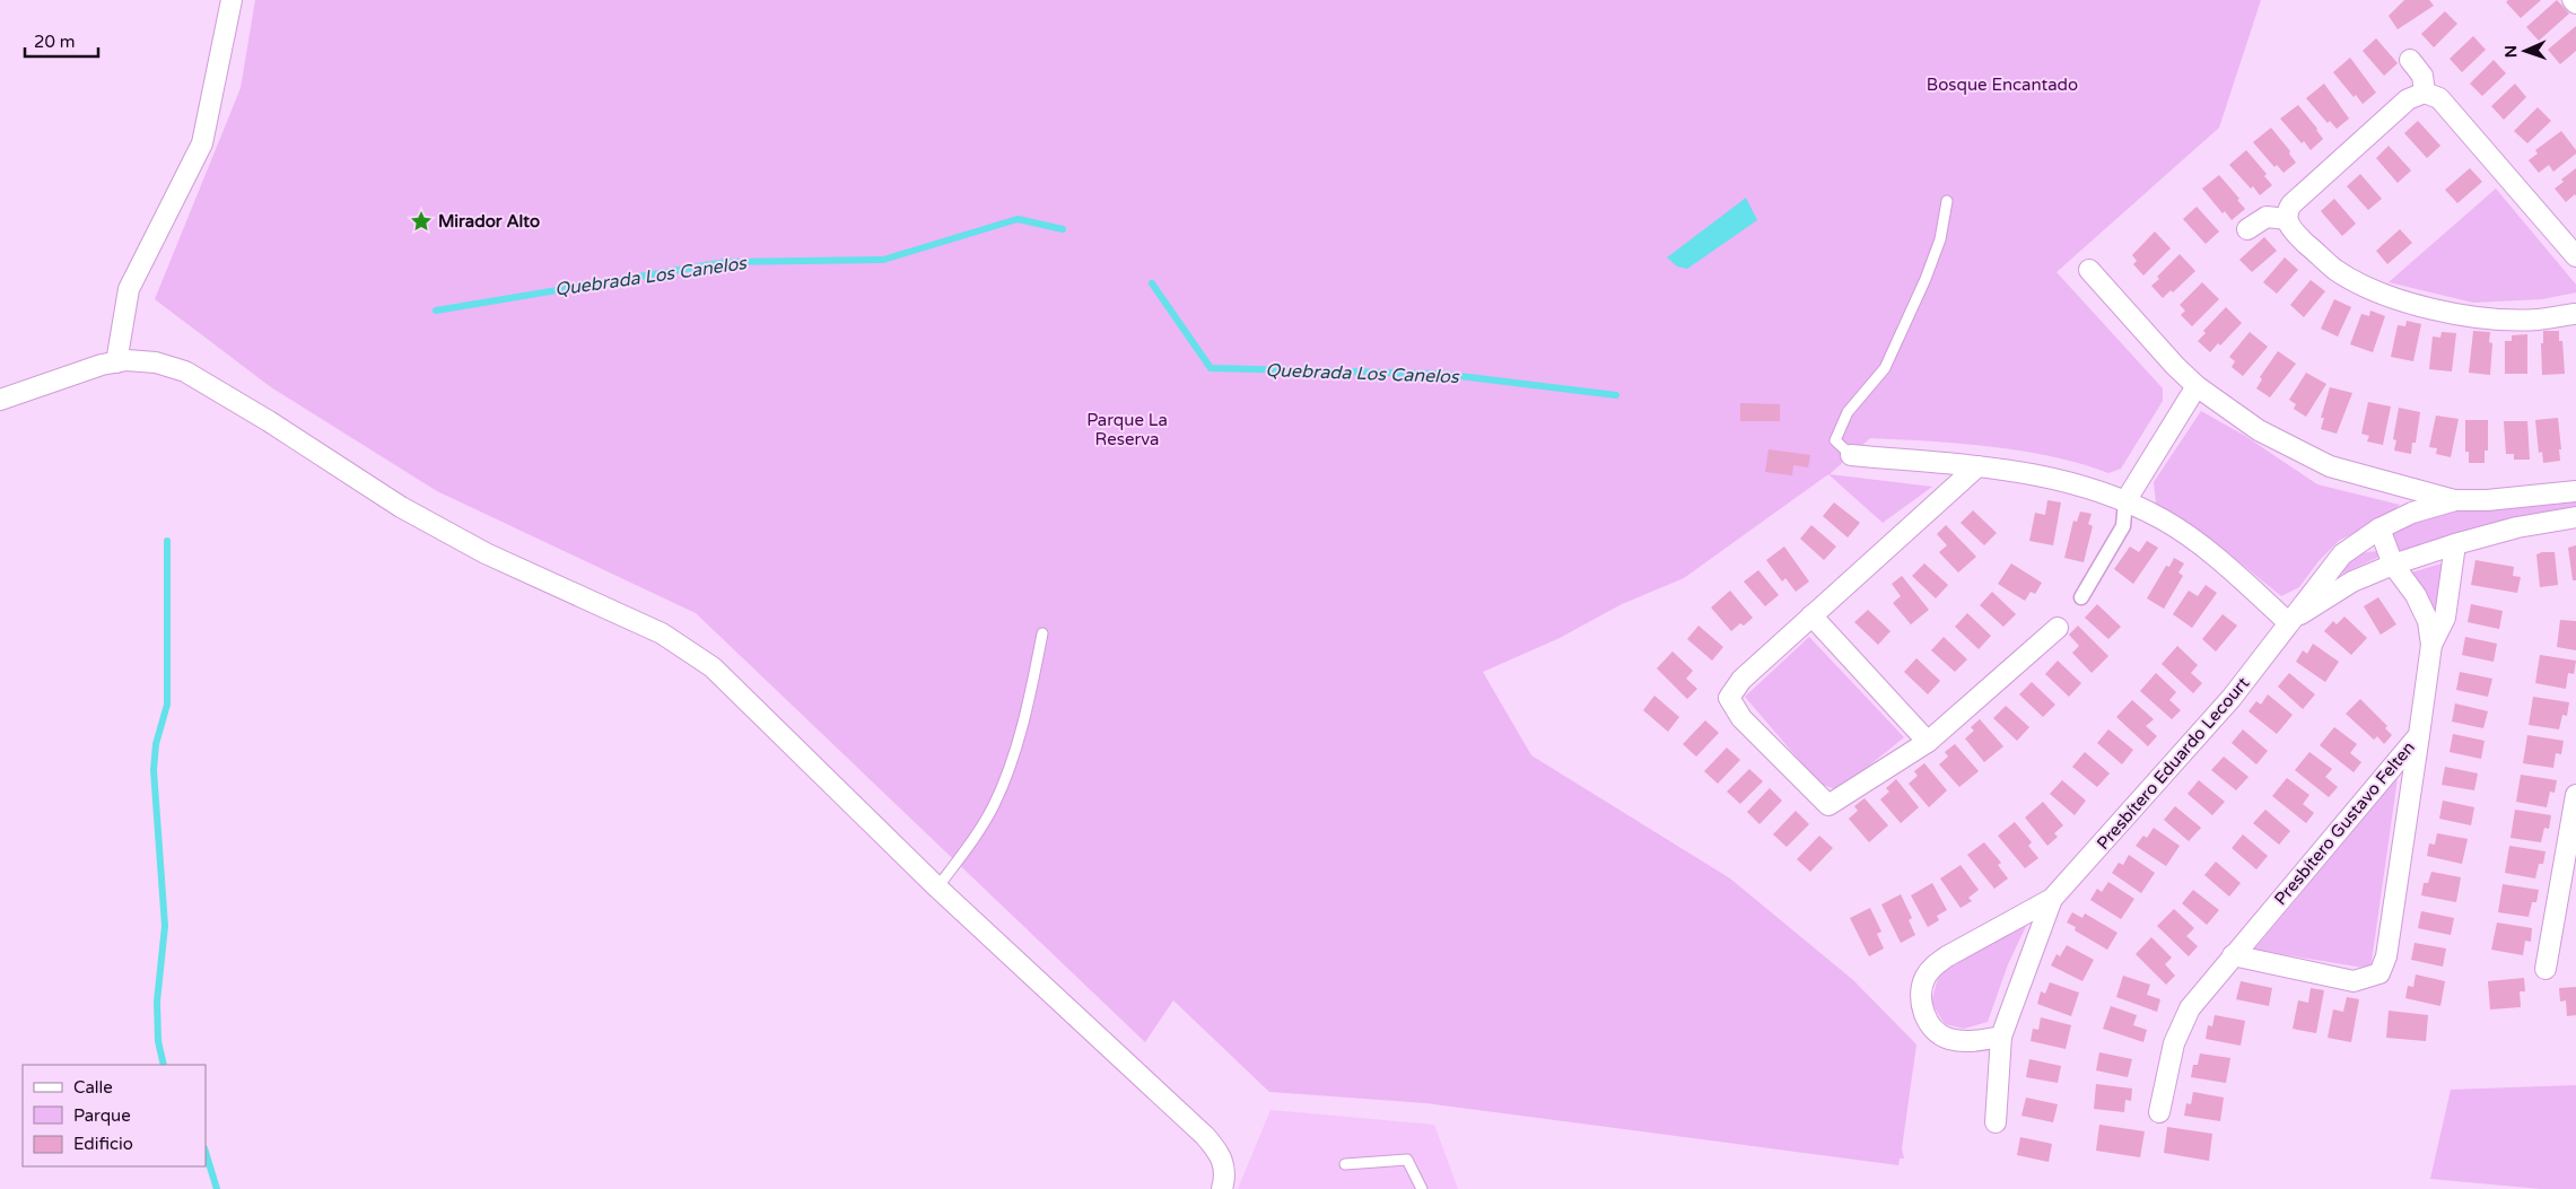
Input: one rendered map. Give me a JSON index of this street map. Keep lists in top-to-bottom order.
{
  "streets": {
    "street": ["Presbítero Eduardo Lecourt", "Presbítero Gustavo Felten"]
  },
  "crossings": [
    ["Presbítero Eduardo Lecourt", "Presbítero Gustavo Felten"]
  ],
  "water": ["Quebrada Los Canelos"],
  "parks": ["Bosque Encantado", "Parque La Reserva"],
  "places": {
    "place": ["Mirador Alto"]
  },
  "legend": ["Calle", "Parque", "Edificio"],
  "scale_bar": "20 m",
  "north": "left"
}
